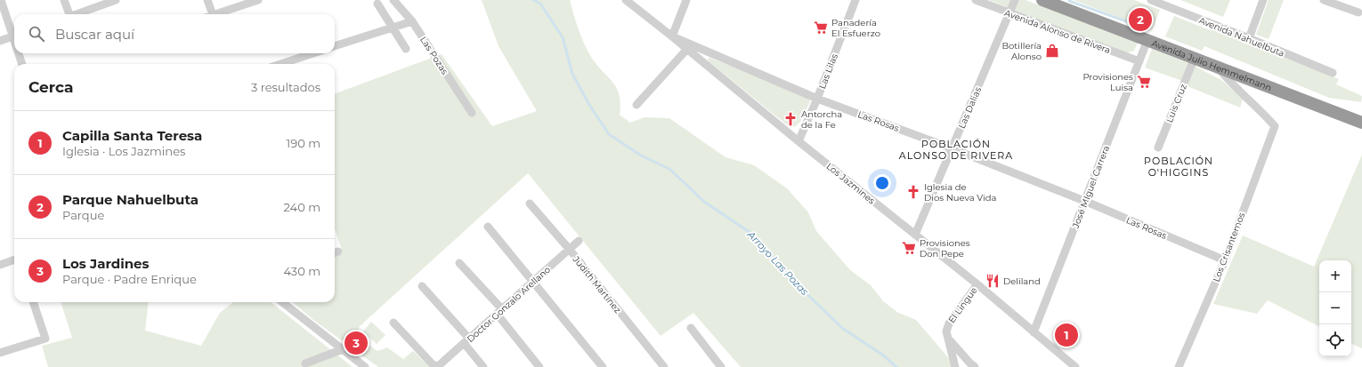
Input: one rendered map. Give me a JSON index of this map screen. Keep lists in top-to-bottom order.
{
  "streets": {
    "highway": ["Avenida Julio Hemmelmann"],
    "street": [
      "Avenida Alonso de Rivera",
      "Avenida Nahuelbuta",
      "Las Pozas",
      "Las Lilas",
      "Luis Cruz",
      "Las Dalias",
      "Las Rosas",
      "Los Jazmines",
      "José MIguel Carrera",
      "Los Crisantemos",
      "Judith Martínez",
      "Doctor Gonzalo Arellano",
      "El Lingue"
    ]
  },
  "crossings": [
    ["Avenida Alonso de Rivera", "Las Dalias"],
    ["Avenida Alonso de Rivera", "José MIguel Carrera"],
    ["Avenida Julio Hemmelmann", "Luis Cruz"],
    ["Avenida Julio Hemmelmann", "José MIguel Carrera"],
    ["Avenida Julio Hemmelmann", "Los Crisantemos"],
    ["Las Lilas", "Las Rosas"],
    ["Las Lilas", "Los Jazmines"],
    ["Las Dalias", "Las Rosas"],
    ["Las Dalias", "Los Jazmines"],
    ["Las Rosas", "Los Jazmines"],
    ["Las Rosas", "José MIguel Carrera"],
    ["Las Rosas", "Los Crisantemos"],
    ["Los Jazmines", "José MIguel Carrera"],
    ["Los Jazmines", "El Lingue"],
    ["Judith Martínez", "Doctor Gonzalo Arellano"]
  ],
  "districts": ["POBLACIÓN ALONSO DE RIVERA", "POBLACIÓN O'HIGGINS"],
  "water": ["Arroyo Las Pozas"],
  "places": {
    "supermarket": ["Panadería El Esfuerzo", "Provisiones Luisa", "Provisiones Don Pepe"],
    "shop": ["Botillería Alonso"],
    "church": ["Antorcha de la Fe", "Iglesia de Dios Nueva Vida"],
    "restaurant": ["Deliland"]
  },
  "page": {
    "pins": ["2", "1", "3"],
    "search": "Buscar aquí",
    "heading": ["Cerca", "3 resultados"],
    "list": [
      {
        "mark": "1",
        "name": "Capilla Santa Teresa",
        "note": "Iglesia · Los Jazmines",
        "value": "190 m"
      },
      {
        "mark": "2",
        "name": "Parque Nahuelbuta",
        "note": "Parque",
        "value": "240 m"
      },
      {
        "mark": "3",
        "name": "Los Jardines",
        "note": "Parque · Padre Enrique",
        "value": "430 m"
      }
    ],
    "map_buttons": ["+", "−"]
  }
}
